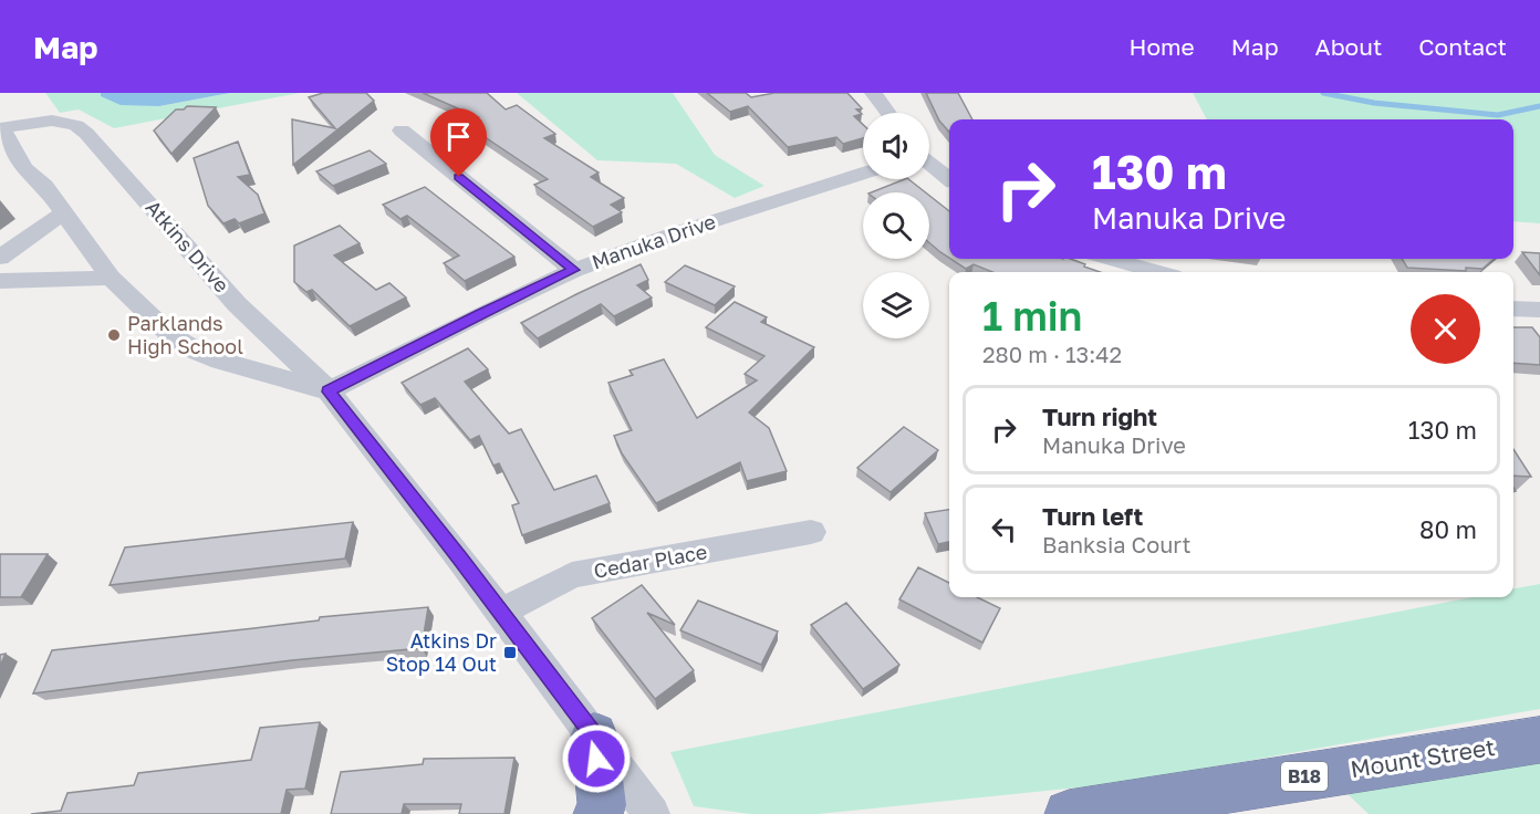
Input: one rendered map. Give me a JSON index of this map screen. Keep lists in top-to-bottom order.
{
  "streets": {
    "highway": ["Mount Street", "B18"],
    "street": ["Manuka Drive", "Atkins Drive", "Cedar Place"]
  },
  "crossings": [
    ["Manuka Drive", "Atkins Drive"],
    ["Atkins Drive", "Cedar Place"]
  ],
  "places": {
    "other": ["Parklands High School"],
    "transit": ["Atkins Dr Stop 14 Out"]
  },
  "page": {
    "header": "Map",
    "nav": [
      "Home",
      "Map",
      "About",
      "Contact"
    ],
    "turn": ["130 m", "Manuka Drive"],
    "heading": ["1 min", "280 m · 13:42"],
    "list": [
      {
        "name": "Turn right",
        "note": "Manuka Drive",
        "value": "130 m"
      },
      {
        "name": "Turn left",
        "note": "Banksia Court",
        "value": "80 m"
      }
    ]
  }
}
